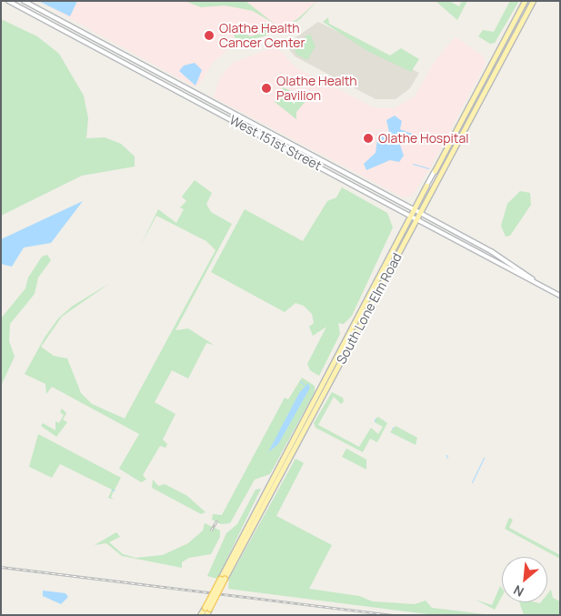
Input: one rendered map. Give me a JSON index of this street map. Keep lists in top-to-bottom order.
{
  "streets": {
    "main road": ["West 151st Street", "South Lone Elm Road"]
  },
  "crossings": [
    ["West 151st Street", "South Lone Elm Road"]
  ],
  "places": ["Olathe Health Cancer Center", "Olathe Health Pavilion", "Olathe Hospital"],
  "north": "bottom left"
}
